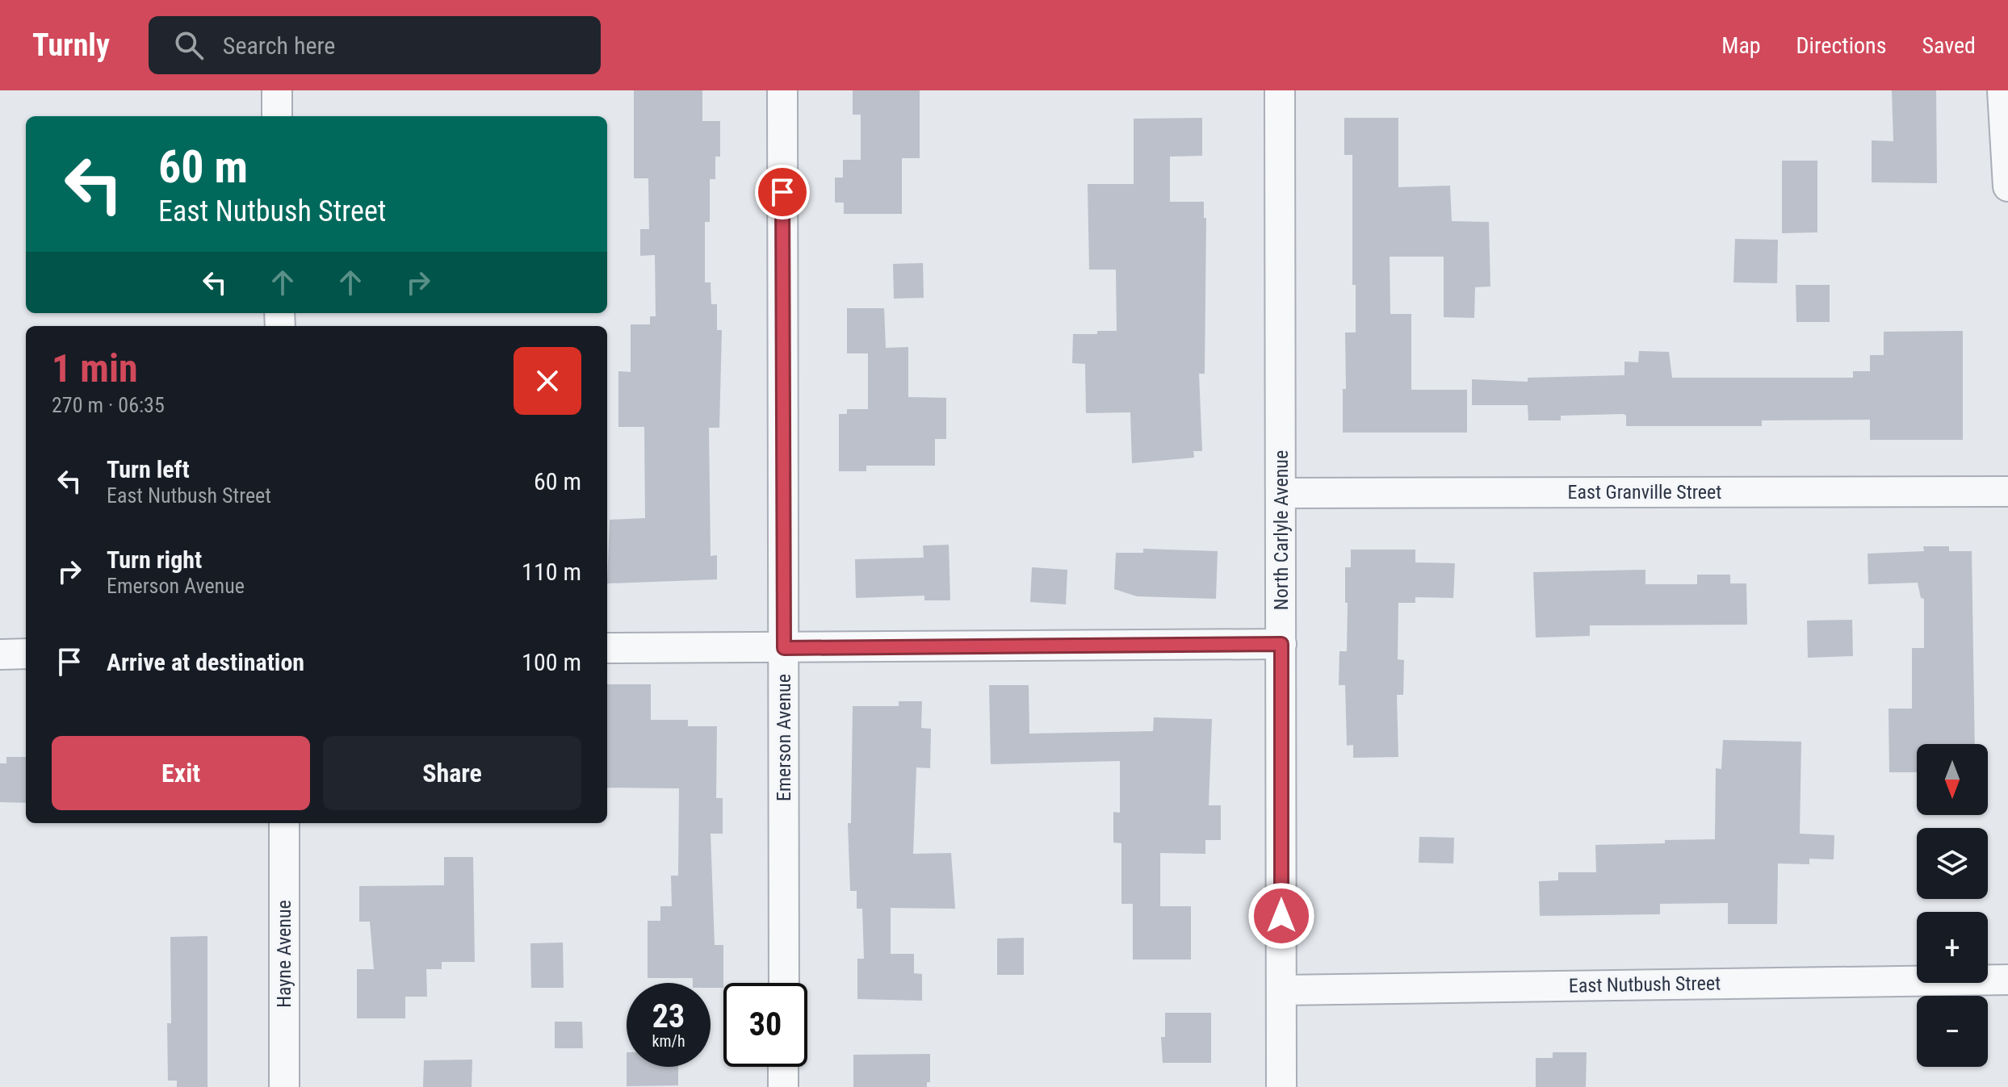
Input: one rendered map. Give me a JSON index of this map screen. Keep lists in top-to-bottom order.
{
  "streets": {
    "street": [
      "East Granville Street",
      "North Carlyle Avenue",
      "Emerson Avenue",
      "Hayne Avenue",
      "East Nutbush Street"
    ]
  },
  "crossings": [
    ["East Granville Street", "North Carlyle Avenue"],
    ["North Carlyle Avenue", "East Nutbush Street"]
  ],
  "north": "bottom",
  "page": {
    "header": "Turnly",
    "search": "Search here",
    "nav": ["Map", "Directions", "Saved"],
    "turn": ["60 m", "East Nutbush Street"],
    "heading": ["1 min", "270 m · 06:35"],
    "list": [
      {
        "name": "Turn left",
        "note": "East Nutbush Street",
        "value": "60 m"
      },
      {
        "name": "Turn right",
        "note": "Emerson Avenue",
        "value": "110 m"
      },
      {
        "name": "Arrive at destination",
        "value": "100 m"
      }
    ],
    "buttons": ["Exit", "Share"],
    "map_buttons": ["+", "−"],
    "speed": "23 km/h",
    "limit": "30"
  }
}
